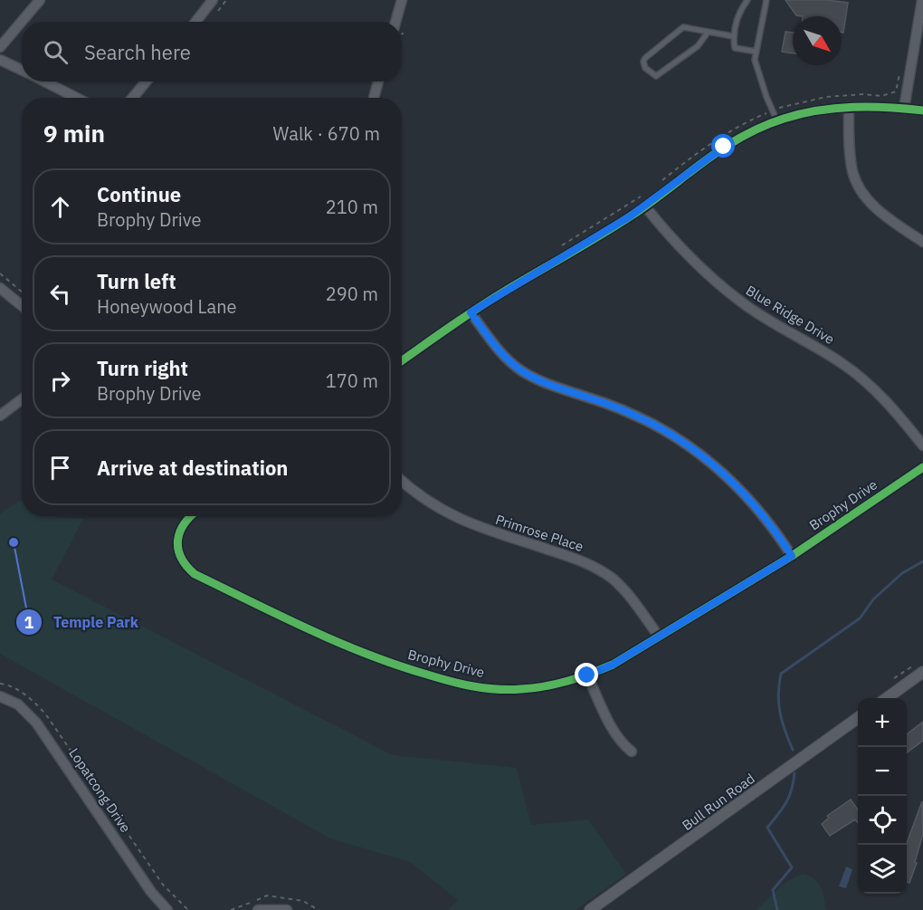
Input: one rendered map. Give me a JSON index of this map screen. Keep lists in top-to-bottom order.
{
  "streets": {
    "street": [
      "Blue Ridge Drive",
      "Brophy Drive",
      "Primrose Place",
      "Lopatcong Drive",
      "Bull Run Road"
    ]
  },
  "crossings": [
    ["Brophy Drive", "Primrose Place"]
  ],
  "places": ["Temple Park"],
  "north": "bottom right",
  "page": {
    "search": "Search here",
    "heading": ["9 min", "Walk · 670 m"],
    "list": [
      ["Continue", "Brophy Drive", "210 m"],
      ["Turn left", "Honeywood Lane", "290 m"],
      ["Turn right", "Brophy Drive", "170 m"],
      "Arrive at destination"
    ],
    "map_buttons": ["+", "−"]
  }
}
